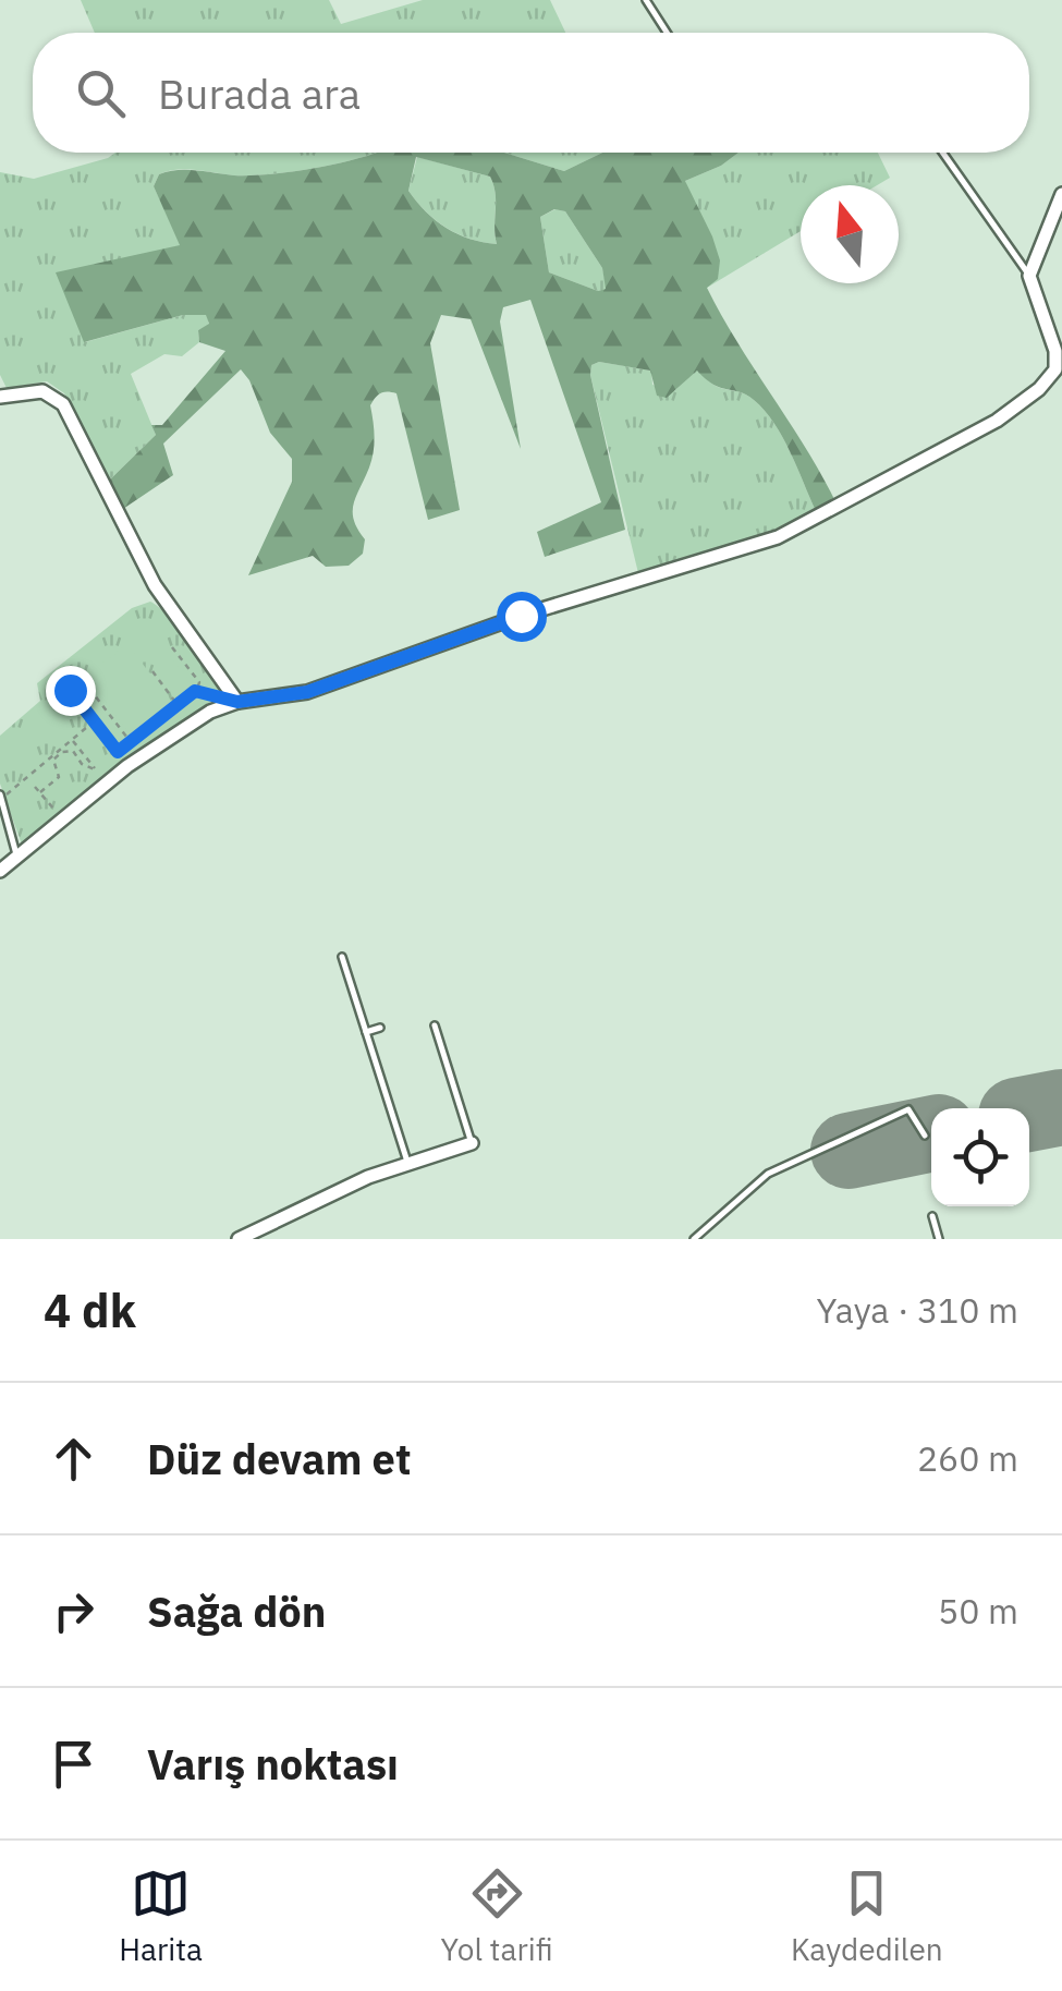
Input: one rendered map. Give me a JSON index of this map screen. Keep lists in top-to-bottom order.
{
  "north": "top",
  "page": {
    "search": "Burada ara",
    "heading": ["4 dk", "Yaya · 310 m"],
    "list": [
      ["Düz devam et", "260 m"],
      ["Sağa dön", "50 m"],
      "Varış noktası"
    ],
    "nav": ["Harita", "Yol tarifi", "Kaydedilen"]
  }
}
